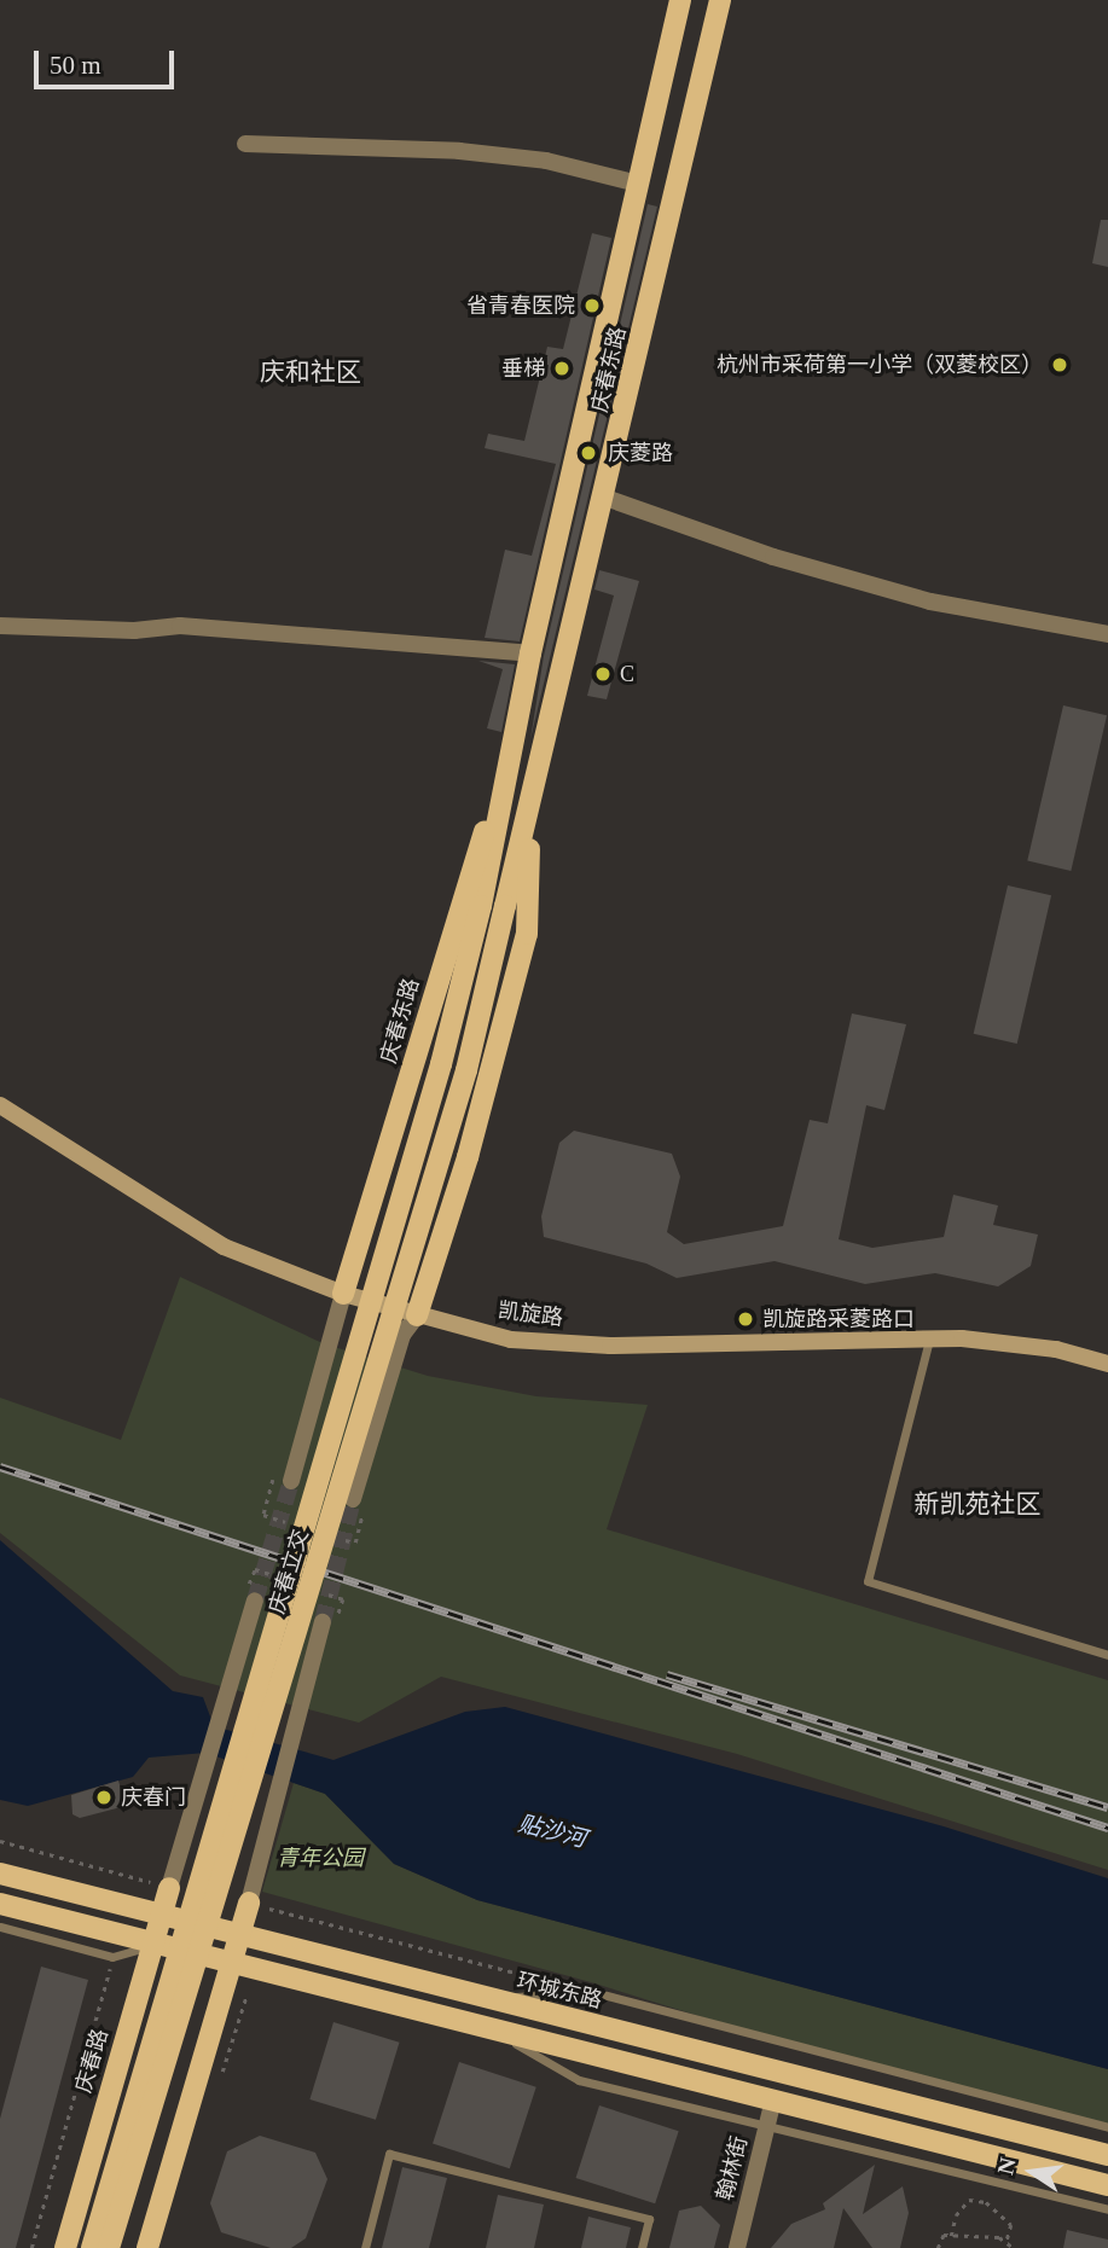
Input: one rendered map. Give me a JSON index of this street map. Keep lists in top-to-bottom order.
{
  "streets": {
    "main road": [
      "庆春东路",
      "凯旋路",
      "庆春立交",
      "环城东路",
      "庆春路"
    ],
    "street": ["翰林街"]
  },
  "crossings": [
    ["庆春东路", "凯旋路"],
    ["庆春东路", "庆春立交"],
    ["环城东路", "庆春路"]
  ],
  "districts": ["庆和社区", "新凯苑社区"],
  "water": ["贴沙河"],
  "parks": ["青年公园"],
  "places": [
    "省青春医院",
    "杭州市采荷第一小学（双菱校区）",
    "垂梯",
    "庆菱路",
    "C",
    "凯旋路采菱路口",
    "庆春门"
  ],
  "scale_bar": "50 m",
  "north": "left"
}
